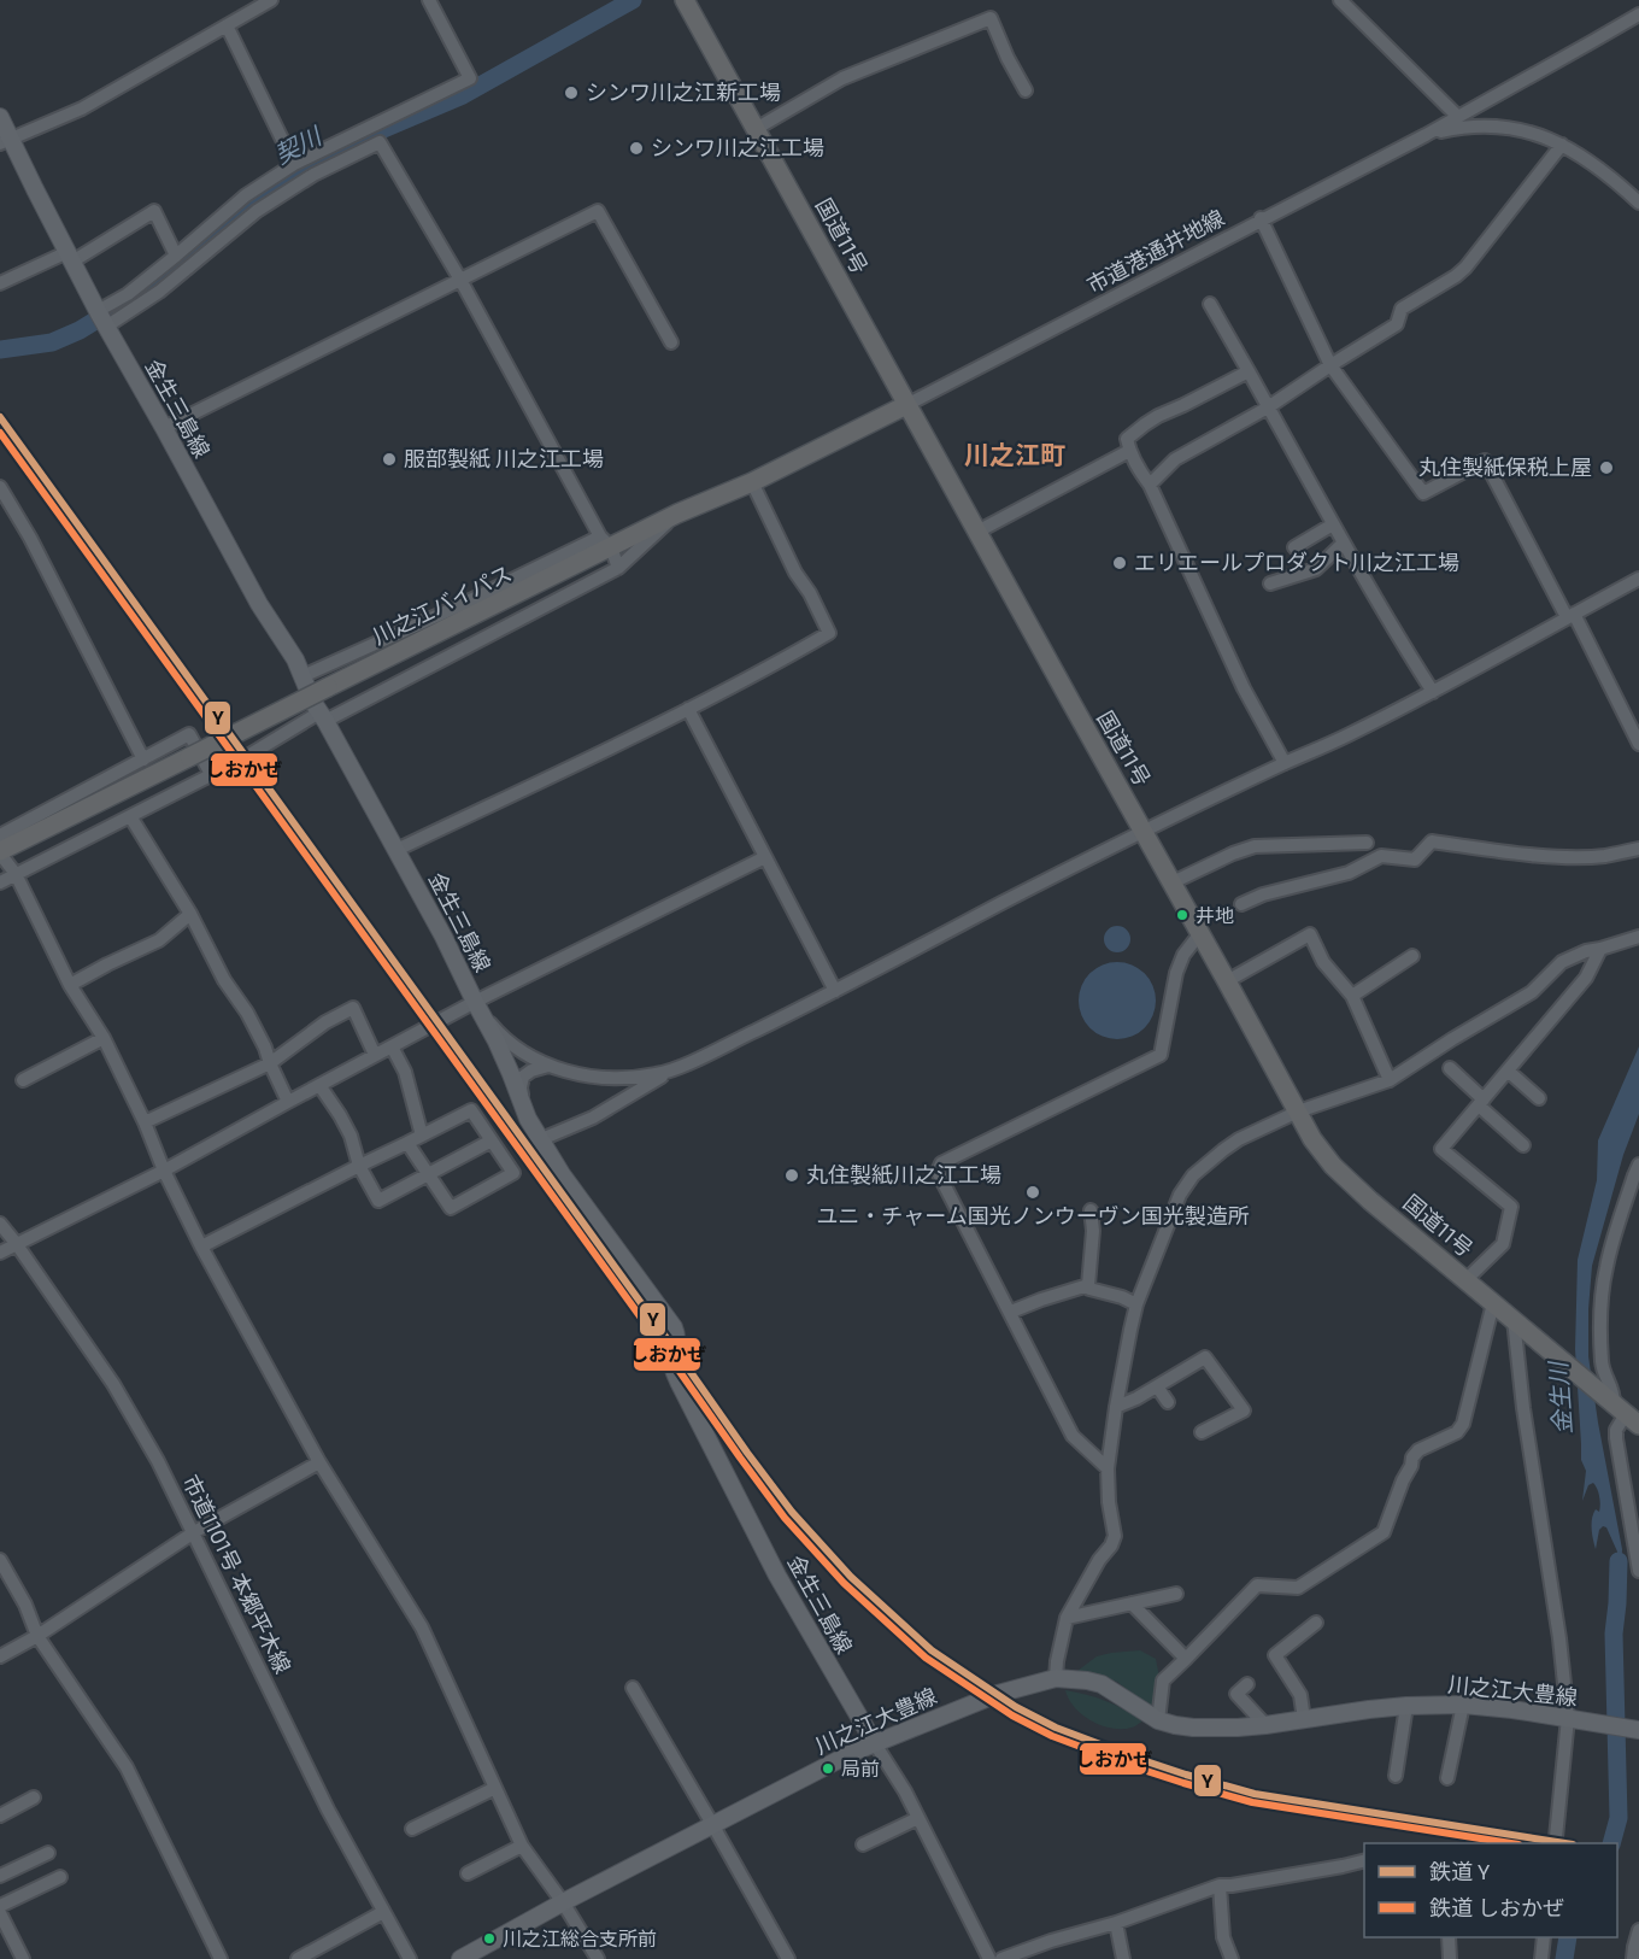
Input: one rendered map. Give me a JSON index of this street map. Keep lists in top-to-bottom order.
{
  "streets": {
    "highway": ["国道11号", "川之江バイパス"],
    "main road": ["金生三島線", "川之江大豊線"],
    "street": ["市道港通井地線", "市道1101号 本郷平木線"]
  },
  "crossings": [
    ["国道11号", "市道港通井地線"],
    ["国道11号", "川之江バイパス"],
    ["市道港通井地線", "川之江バイパス"],
    ["金生三島線", "川之江大豊線"]
  ],
  "districts": ["川之江町"],
  "water": ["契川", "金生川"],
  "places": [
    "シンワ川之江新工場",
    "シンワ川之江工場",
    "服部製紙 川之江工場",
    "丸住製紙保税上屋",
    "エリエールプロダクト川之江工場",
    "井地",
    "丸住製紙川之江工場",
    "ユニ・チャーム国光ノンウーヴン国光製造所",
    "局前",
    "川之江総合支所前"
  ],
  "lines": ["rail line Y", "rail line しおかぜ"],
  "legend": ["鉄道 Y", "鉄道 しおかぜ"]
}
